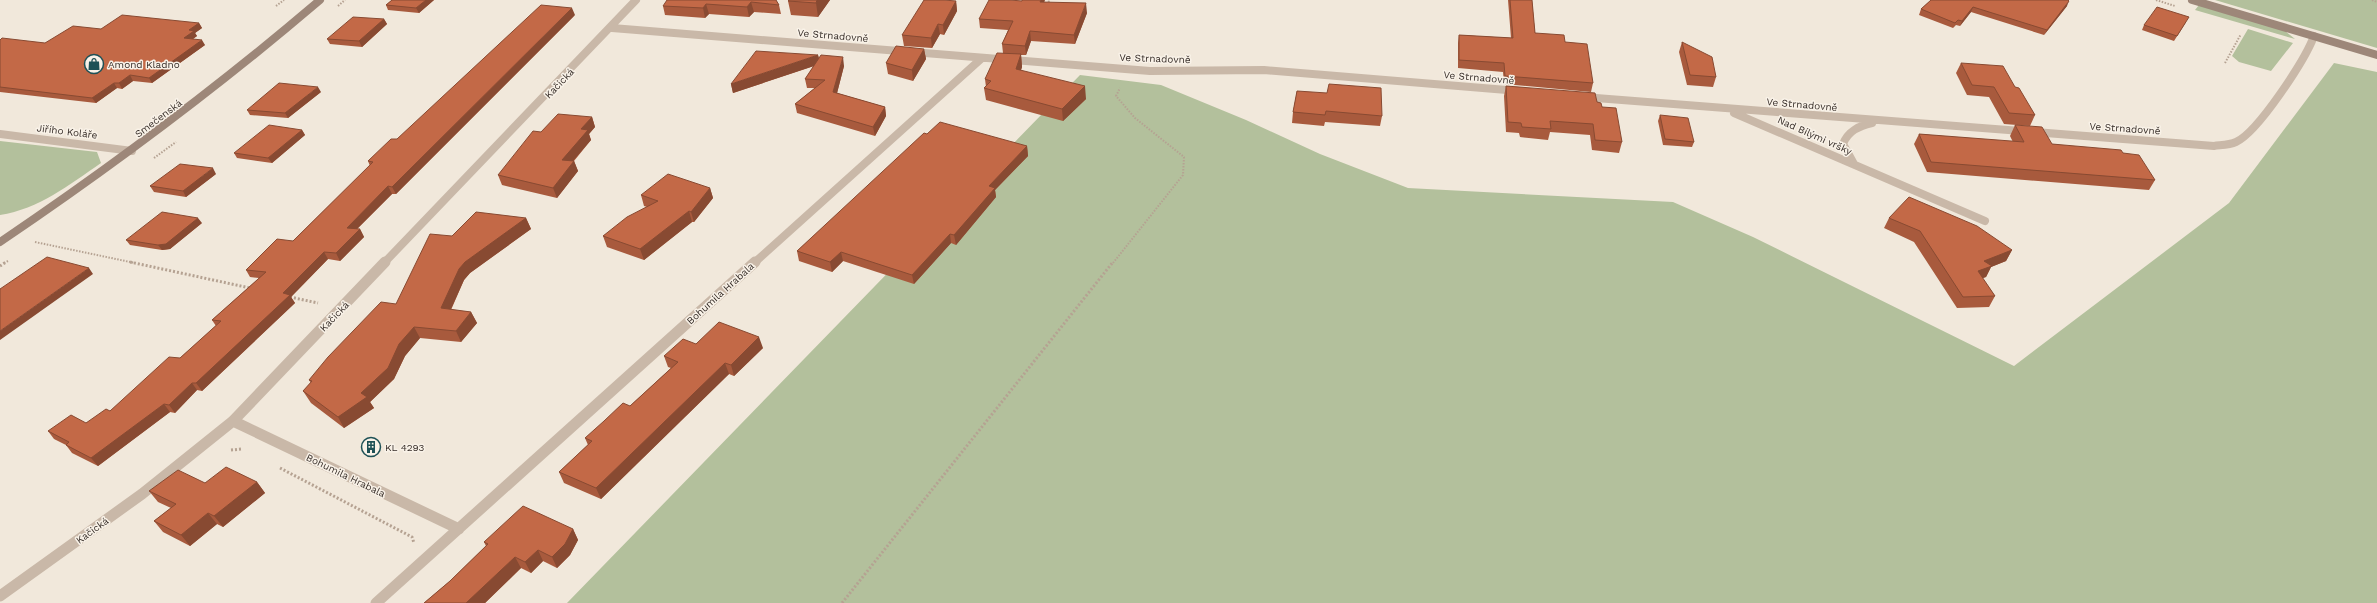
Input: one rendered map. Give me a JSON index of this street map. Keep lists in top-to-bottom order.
{
  "streets": {
    "street": [
      "Ve Strnadovně",
      "Kačická",
      "Smečenská",
      "Jiřího Koláře",
      "Nad Bílými vršky",
      "Bohumila Hrabala"
    ]
  },
  "crossings": [
    ["Ve Strnadovně", "Kačická"],
    ["Ve Strnadovně", "Nad Bílými vršky"],
    ["Ve Strnadovně", "Bohumila Hrabala"],
    ["Kačická", "Bohumila Hrabala"],
    ["Smečenská", "Jiřího Koláře"]
  ],
  "places": {
    "shop": ["Amond Kladno"],
    "building": ["KL 4293"]
  }
}
